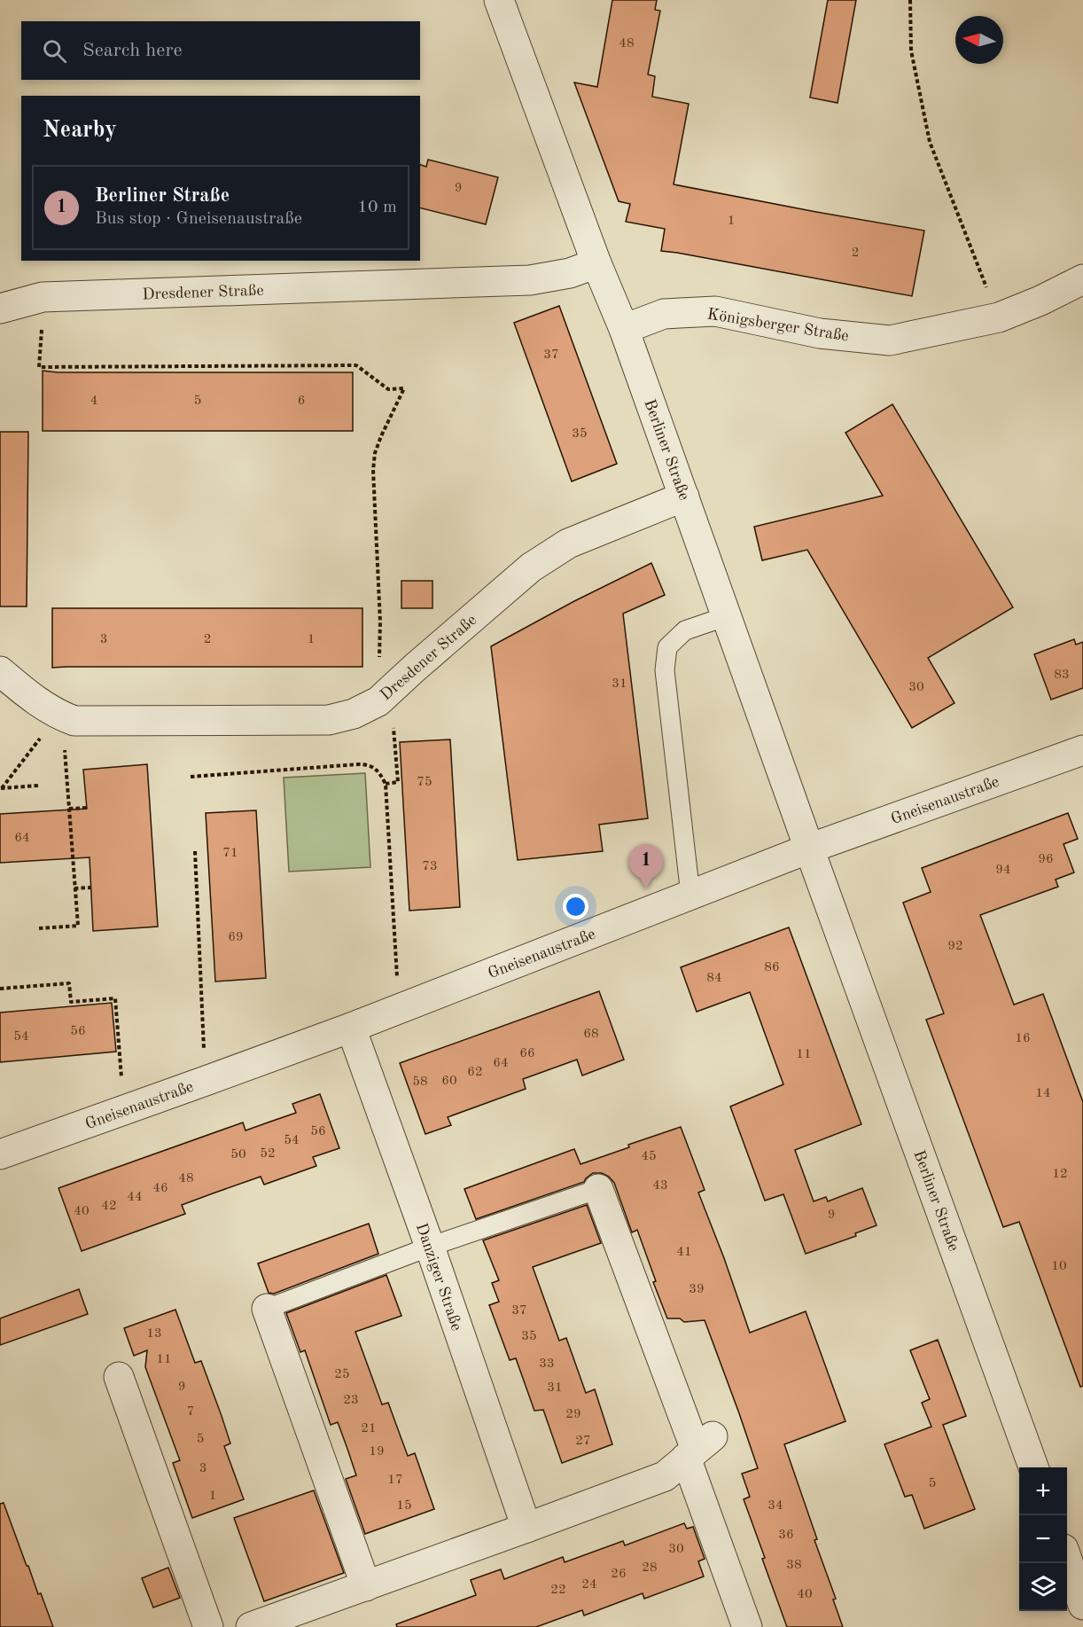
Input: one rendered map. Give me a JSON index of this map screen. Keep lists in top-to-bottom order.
{
  "streets": {
    "street": [
      "Dresdener Straße",
      "Königsberger Straße",
      "Berliner Straße",
      "Gneisenaustraße",
      "Danziger Straße"
    ]
  },
  "crossings": [
    ["Dresdener Straße", "Berliner Straße"],
    ["Königsberger Straße", "Berliner Straße"],
    ["Berliner Straße", "Gneisenaustraße"],
    ["Gneisenaustraße", "Danziger Straße"]
  ],
  "house_numbers": [
    "48",
    "9",
    "1",
    "2",
    "37",
    "4",
    "5",
    "6",
    "35",
    "3",
    "2",
    "1",
    "83",
    "31",
    "30",
    "75",
    "64",
    "71",
    "96",
    "73",
    "94",
    "69",
    "92",
    "86",
    "84",
    "56",
    "68",
    "54",
    "16",
    "66",
    "11",
    "64",
    "62",
    "60",
    "58",
    "14",
    "56",
    "54",
    "52",
    "50",
    "45",
    "12",
    "48",
    "43",
    "46",
    "44",
    "42",
    "40",
    "9",
    "41",
    "10",
    "39",
    "37",
    "13",
    "35",
    "11",
    "33",
    "25",
    "9",
    "31",
    "23",
    "7",
    "29",
    "21",
    "5",
    "27",
    "19",
    "3",
    "17",
    "5",
    "1",
    "15",
    "34",
    "36",
    "30",
    "38",
    "28",
    "26",
    "24",
    "22",
    "40"
  ],
  "north": "left",
  "page": {
    "search": "Search here",
    "heading": "Nearby",
    "list": [
      {
        "mark": "1",
        "name": "Berliner Straße",
        "note": "Bus stop · Gneisenaustraße",
        "value": "10 m"
      }
    ],
    "pins": "1",
    "map_buttons": ["+", "−"]
  }
}
